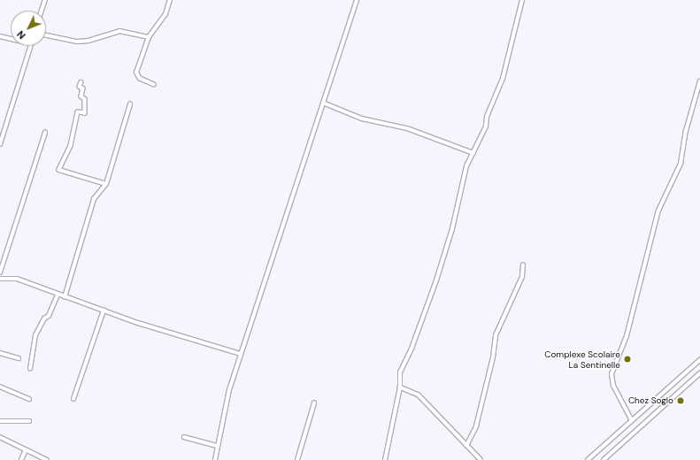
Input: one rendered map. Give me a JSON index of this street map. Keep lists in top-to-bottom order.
{
  "places": ["Complexe Scolaire La Sentinelle", "Chez Soglo"],
  "north": "bottom left"
}
